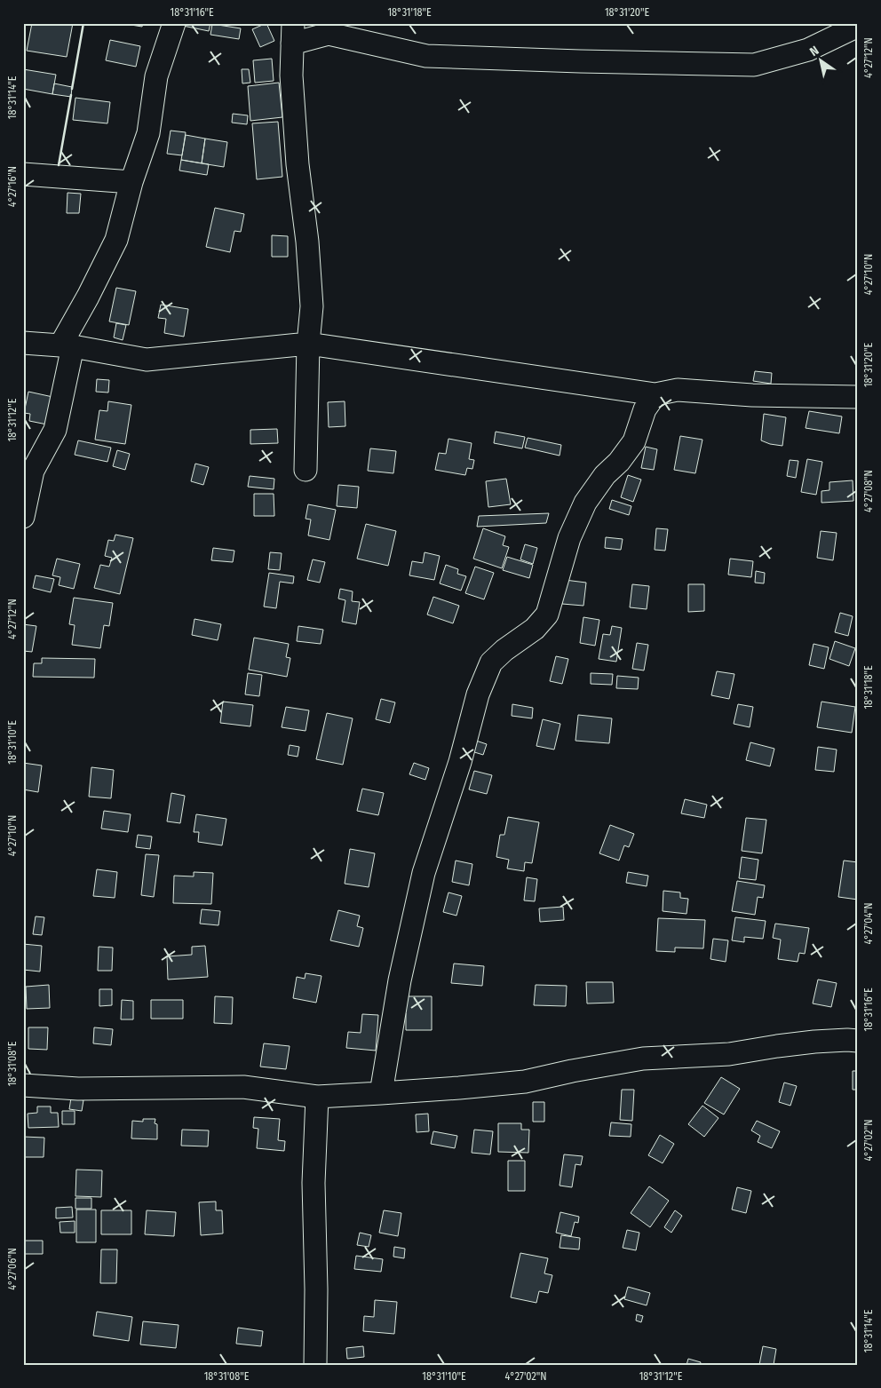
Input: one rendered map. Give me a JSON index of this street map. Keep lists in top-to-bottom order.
{
  "north": "top left",
  "coordinates": [
    "18°31'16\"E",
    "18°31'18\"E",
    "18°31'20\"E",
    "4°27'12\"N",
    "18°31'14\"E",
    "4°27'16\"N",
    "4°27'10\"N",
    "18°31'12\"E",
    "4°27'08\"N",
    "18°31'10\"E",
    "4°27'04\"N",
    "18°31'08\"E",
    "4°27'02\"N",
    "4°27'06\"N"
  ]
}
